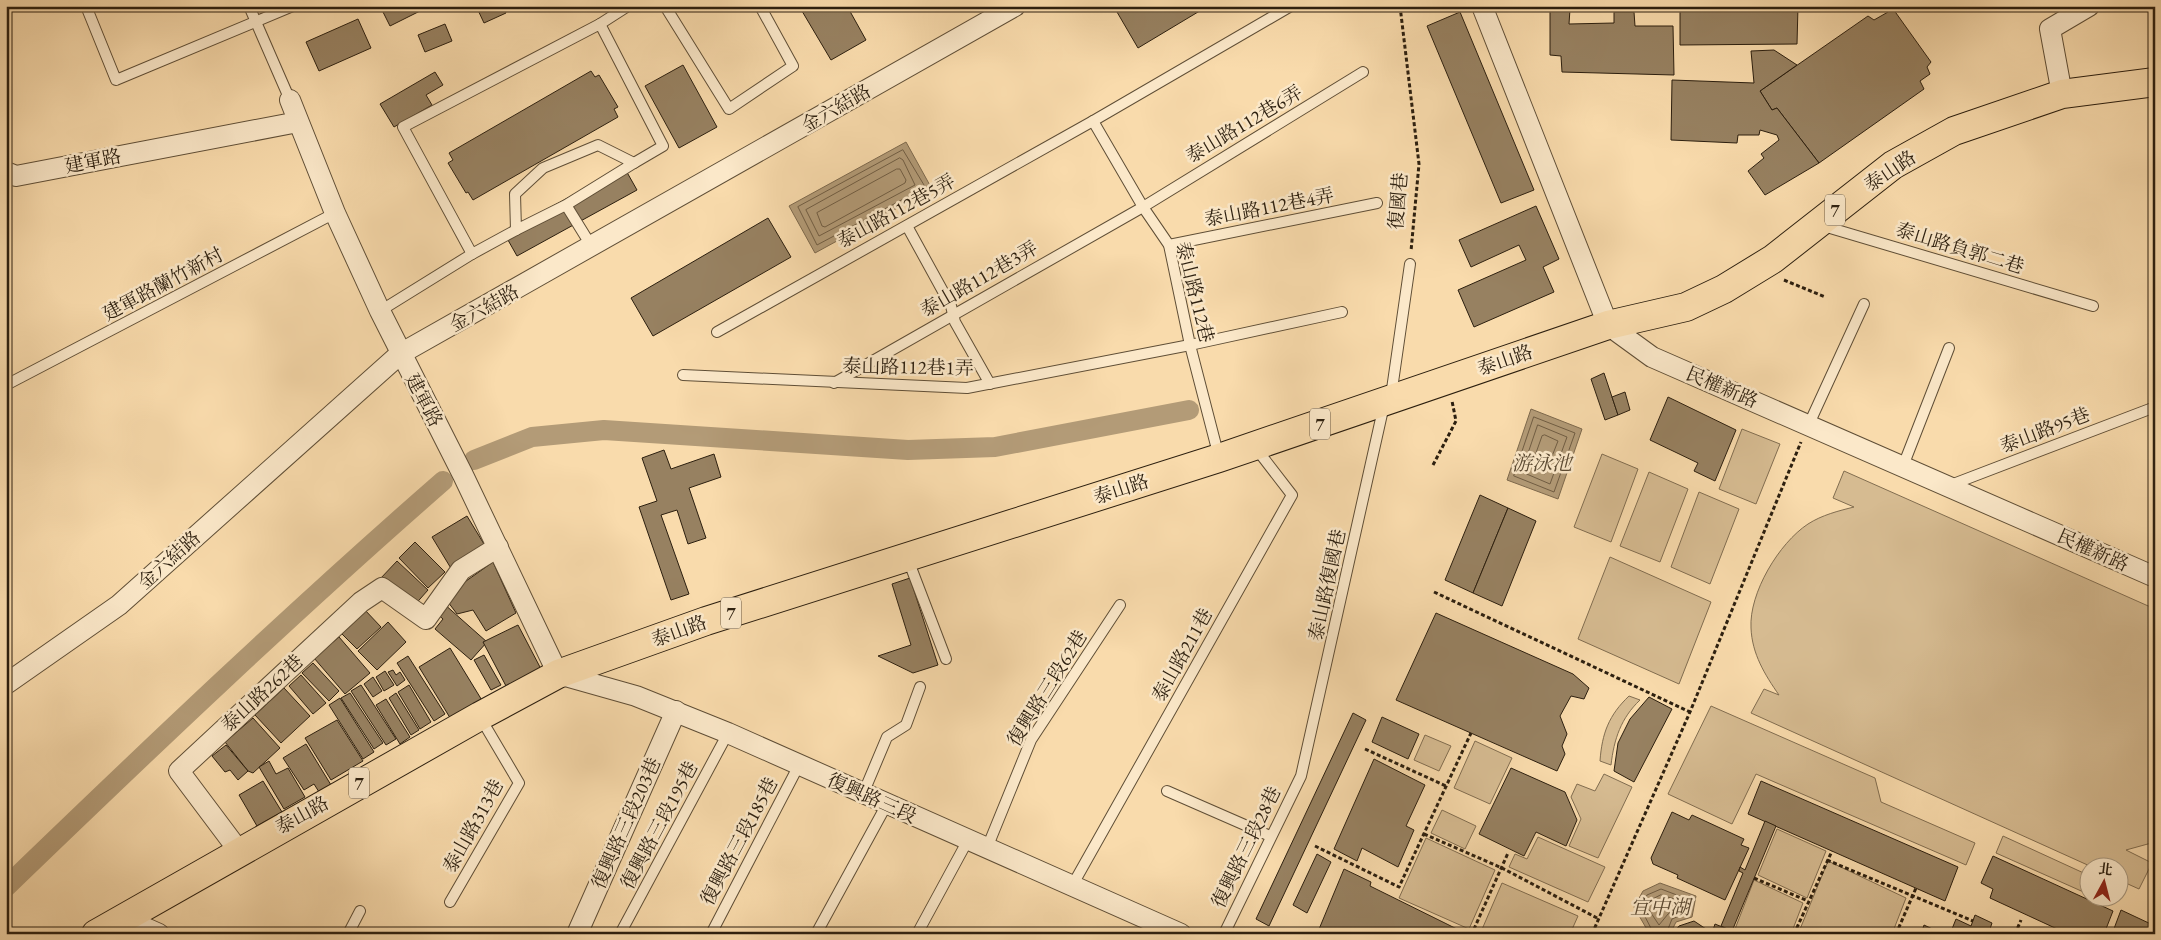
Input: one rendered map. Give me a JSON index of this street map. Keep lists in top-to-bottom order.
{
  "streets": {
    "main road": ["泰山路", "7"],
    "street": [
      "金六結路",
      "建軍路",
      "民權新路",
      "泰山路262巷",
      "復興路三段",
      "復興路三段203巷"
    ],
    "lane": [
      "泰山路112巷6弄",
      "泰山路112巷4弄",
      "泰山路112巷5弄",
      "泰山路負郭二巷",
      "泰山路112巷3弄",
      "建軍路蘭竹新村",
      "泰山路112巷",
      "泰山路112巷1弄",
      "泰山路95巷",
      "泰山路復國巷",
      "泰山路211巷",
      "復興路三段62巷",
      "復興路三段195巷",
      "泰山路313巷",
      "復興路三段185巷",
      "復興路三段28巷"
    ],
    "path": ["復國巷"]
  },
  "crossings": [
    ["金六結路", "建軍路"],
    ["泰山路112巷6弄", "泰山路112巷3弄"],
    ["泰山路112巷6弄", "泰山路112巷"],
    ["建軍路", "泰山路"],
    ["建軍路", "建軍路蘭竹新村"],
    ["建軍路", "泰山路262巷"],
    ["建軍路", "復興路三段"],
    ["泰山路", "泰山路負郭二巷"],
    ["泰山路", "泰山路112巷"],
    ["泰山路", "民權新路"],
    ["泰山路", "泰山路復國巷"],
    ["泰山路", "泰山路211巷"],
    ["泰山路", "泰山路262巷"],
    ["泰山路", "復興路三段"],
    ["泰山路", "泰山路313巷"],
    ["泰山路112巷4弄", "泰山路112巷"],
    ["泰山路112巷5弄", "泰山路112巷"],
    ["泰山路112巷3弄", "泰山路112巷"],
    ["泰山路112巷3弄", "泰山路112巷1弄"],
    ["泰山路112巷", "泰山路112巷1弄"],
    ["民權新路", "泰山路95巷"],
    ["泰山路復國巷", "復興路三段28巷"],
    ["泰山路211巷", "復興路三段"],
    ["復興路三段62巷", "復興路三段"],
    ["復興路三段", "復興路三段203巷"],
    ["復興路三段", "復興路三段195巷"],
    ["復興路三段", "復興路三段185巷"]
  ],
  "water": ["游泳池", "宜中湖"],
  "north": "top"
}
